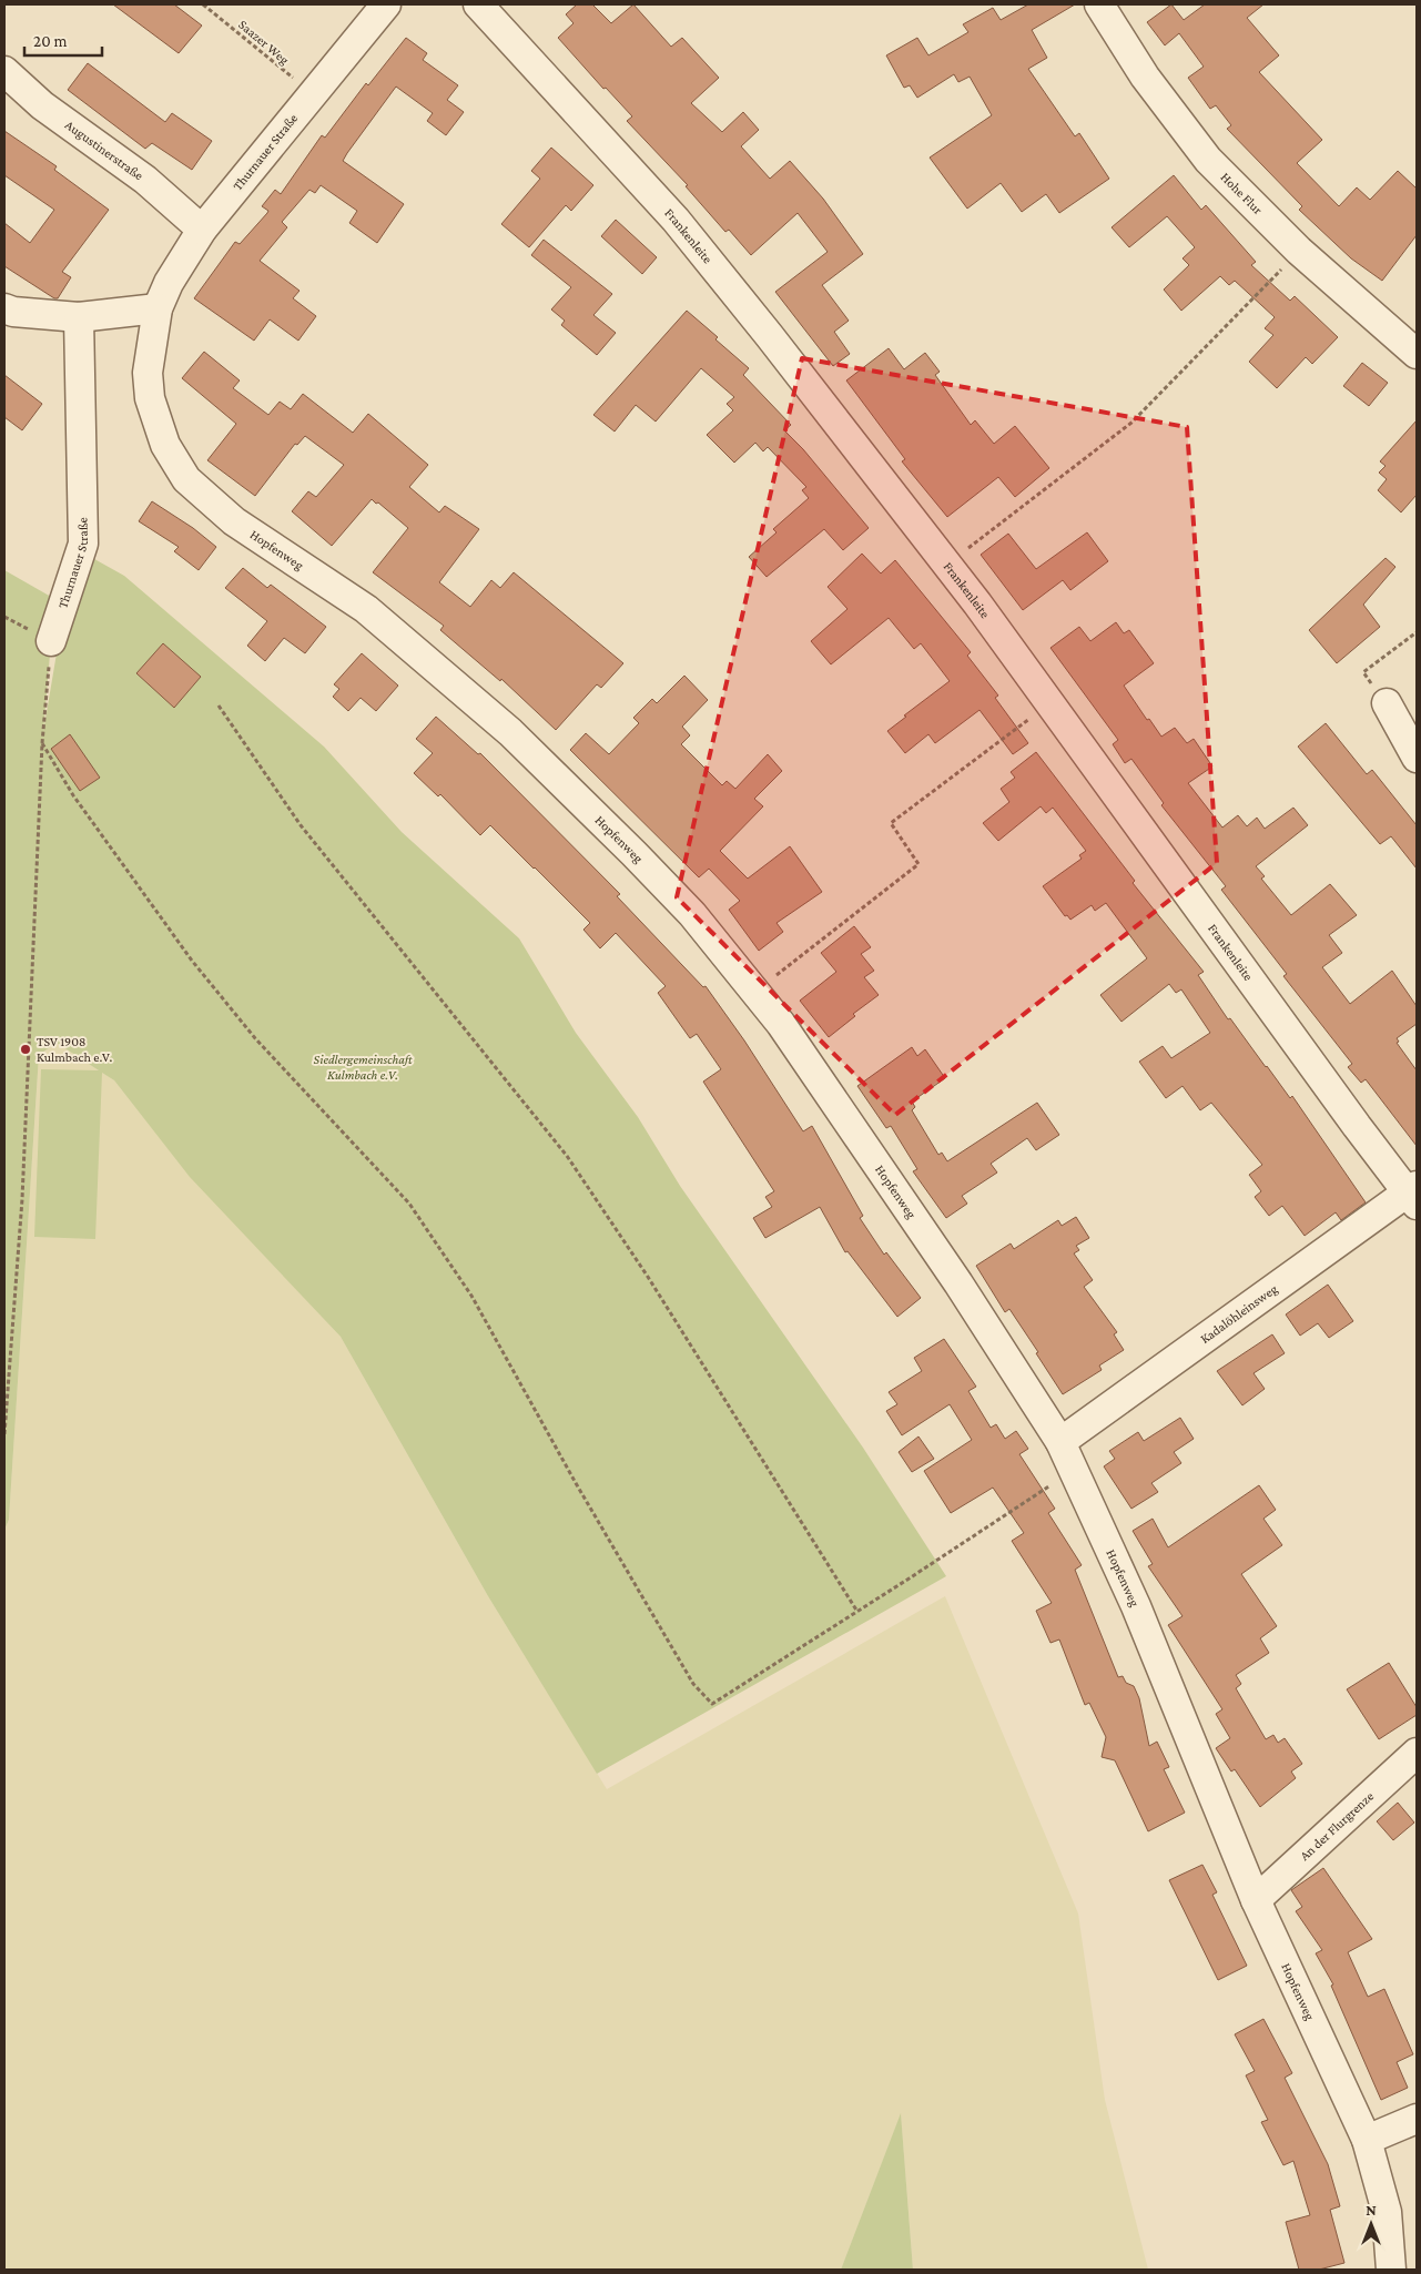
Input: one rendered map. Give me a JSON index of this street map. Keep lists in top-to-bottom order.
{
  "streets": {
    "street": [
      "Augustinerstraße",
      "Thurnauer Straße",
      "Hohe Flur",
      "Frankenleite",
      "Hopfenweg",
      "Kadalöhleinsweg",
      "An der Flurgrenze"
    ],
    "path": ["Saazer Weg"]
  },
  "crossings": [
    ["Saazer Weg", "Thurnauer Straße"],
    ["Augustinerstraße", "Thurnauer Straße"],
    ["Thurnauer Straße", "Hopfenweg"],
    ["Frankenleite", "Kadalöhleinsweg"],
    ["Hopfenweg", "Kadalöhleinsweg"],
    ["Hopfenweg", "An der Flurgrenze"]
  ],
  "parks": ["Siedlergemeinschaft Kulmbach e.V."],
  "places": ["TSV 1908 Kulmbach e.V."],
  "scale_bar": "20 m",
  "north": "top"
}
